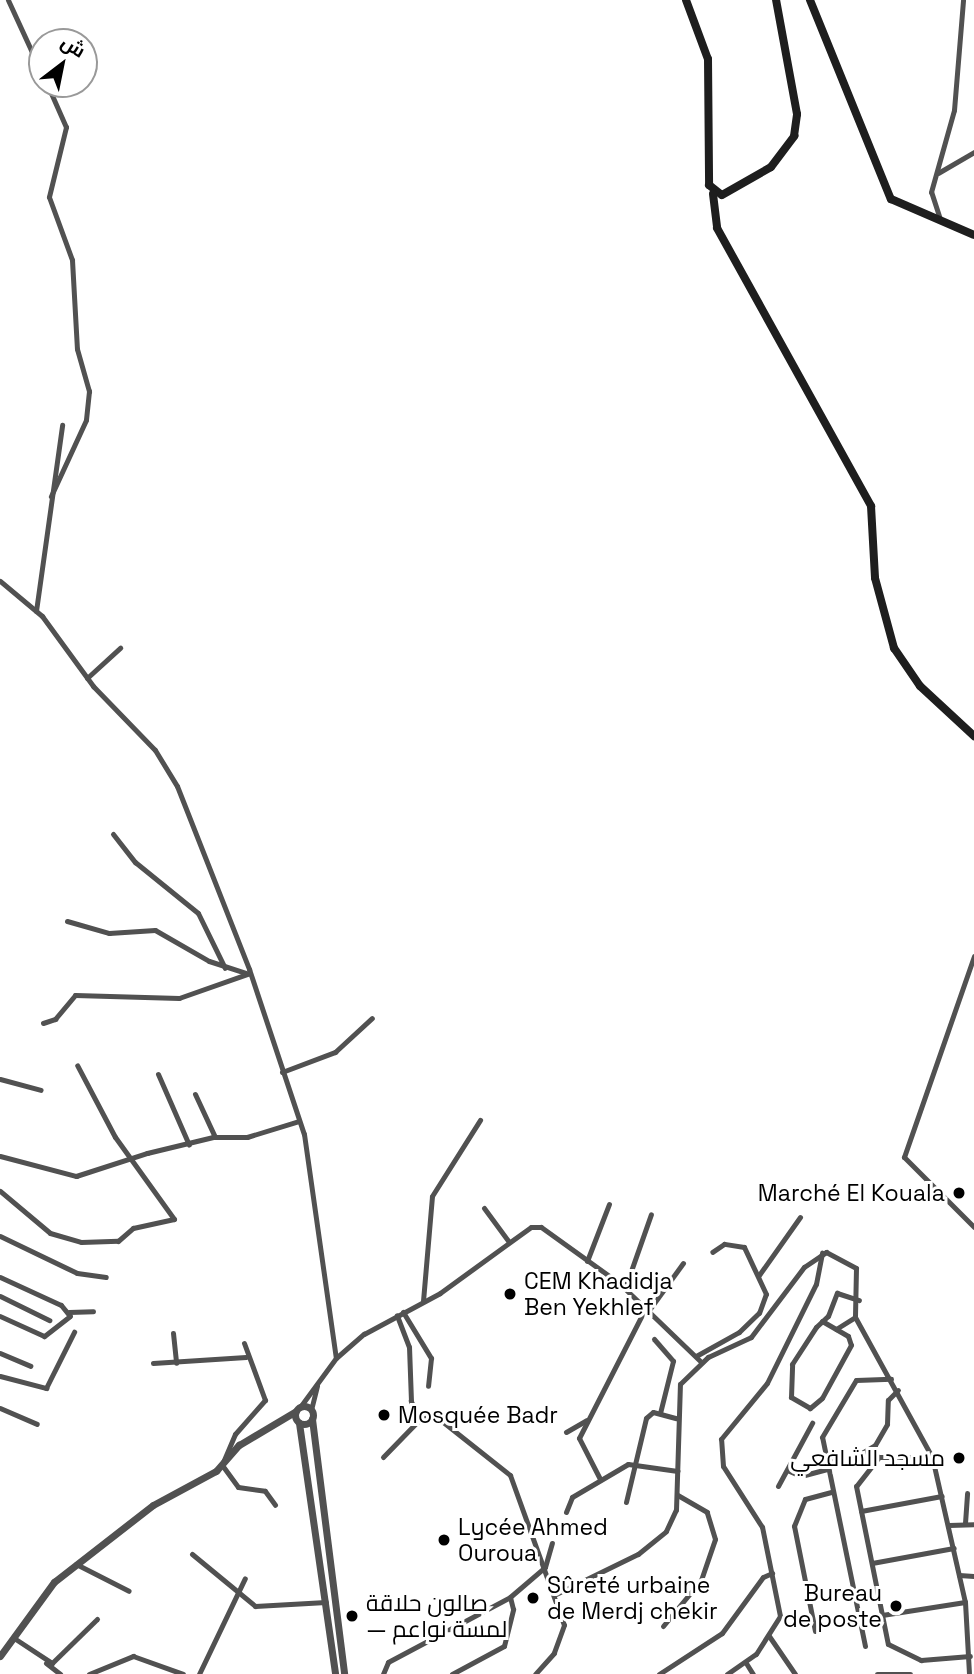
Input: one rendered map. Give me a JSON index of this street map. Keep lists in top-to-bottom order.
{
  "places": [
    "Marché El Kouala",
    "CEM Khadidja Ben Yekhlef",
    "Mosquée Badr",
    "مسجد الشافعي",
    "Lycée Ahmed Ouroua",
    "Sûreté urbaine de Merdj chekir",
    "Bureau de poste",
    "صالون حلاقة — لمسة نواعم"
  ],
  "north": "top right"
}
